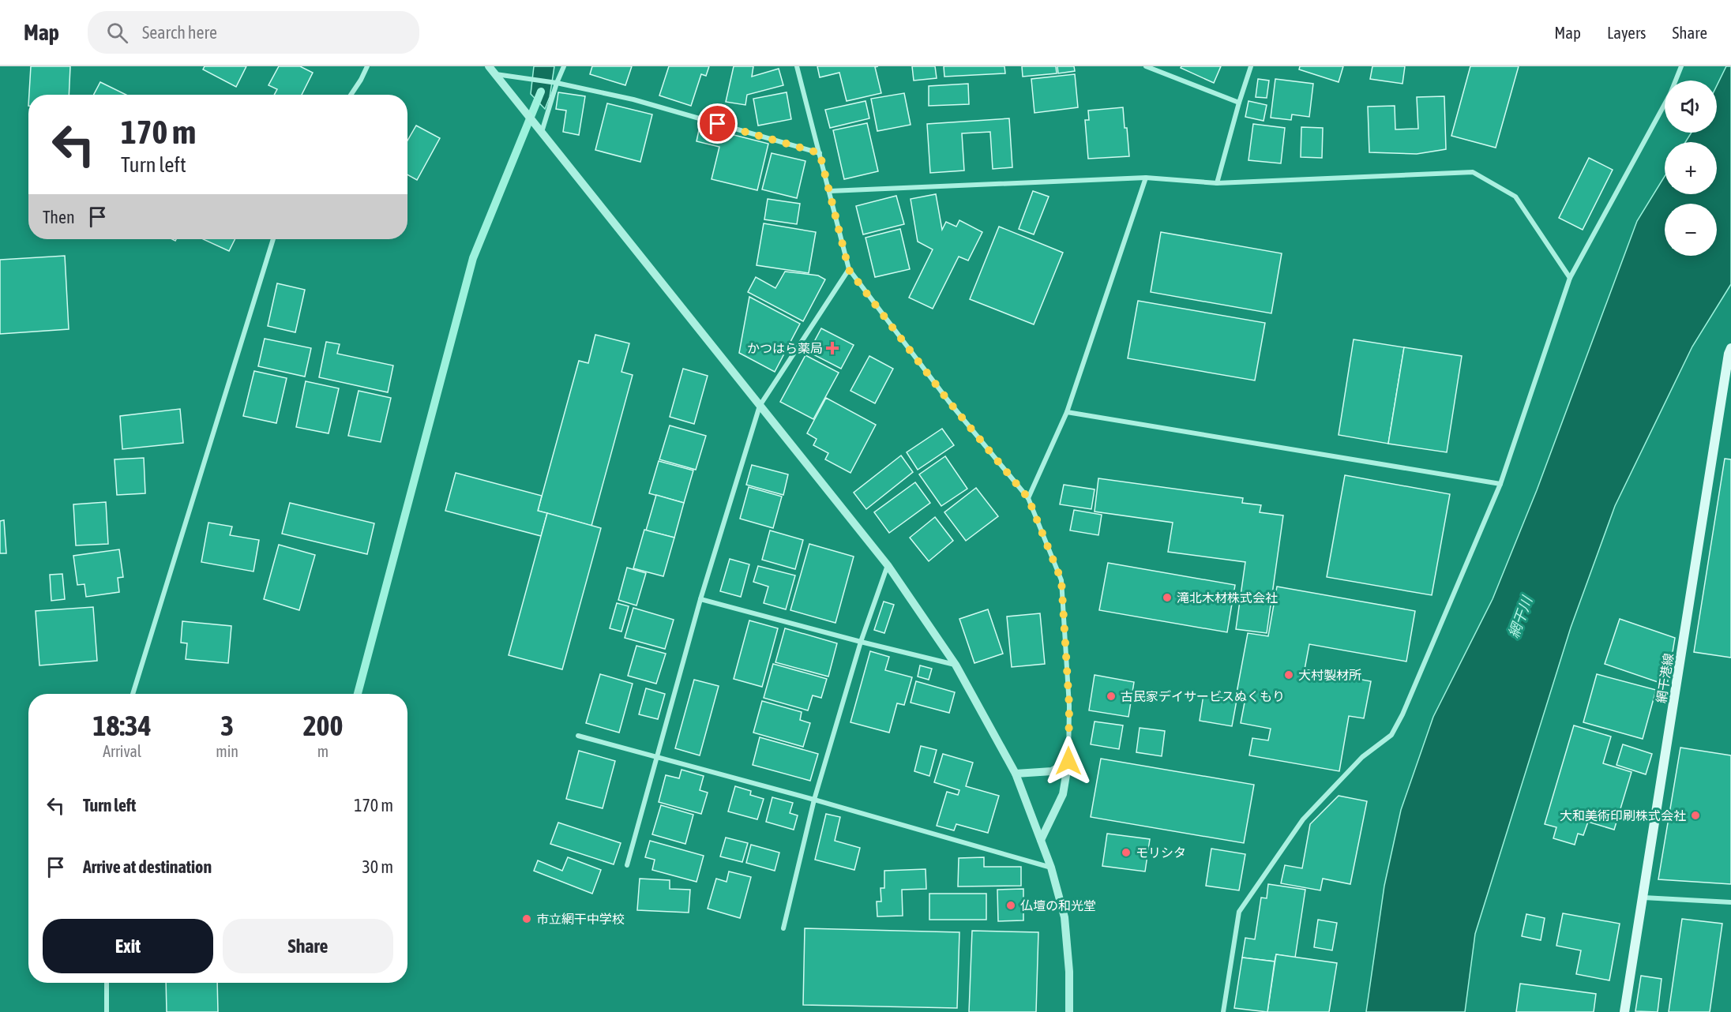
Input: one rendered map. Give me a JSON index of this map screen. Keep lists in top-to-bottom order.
{
  "streets": {
    "main road": ["網干港線"]
  },
  "water": ["網干川"],
  "places": {
    "health": ["かつはら薬局"],
    "other": [
      "滝北木材株式会社",
      "大村製材所",
      "古民家デイサービスぬくもり",
      "大和美術印刷株式会社",
      "モリシタ",
      "仏壇の和光堂",
      "市立網干中学校"
    ]
  },
  "page": {
    "header": "Map",
    "search": "Search here",
    "nav": ["Map", "Layers", "Share"],
    "map_buttons": ["+", "−"],
    "turn": ["170 m", "Turn left"],
    "then": "Then",
    "eta": [
      "18:34",
      "Arrival",
      "3",
      "min",
      "200",
      "m"
    ],
    "list": [
      {
        "name": "Turn left",
        "value": "170 m"
      },
      {
        "name": "Arrive at destination",
        "value": "30 m"
      }
    ],
    "buttons": ["Exit", "Share"]
  }
}
